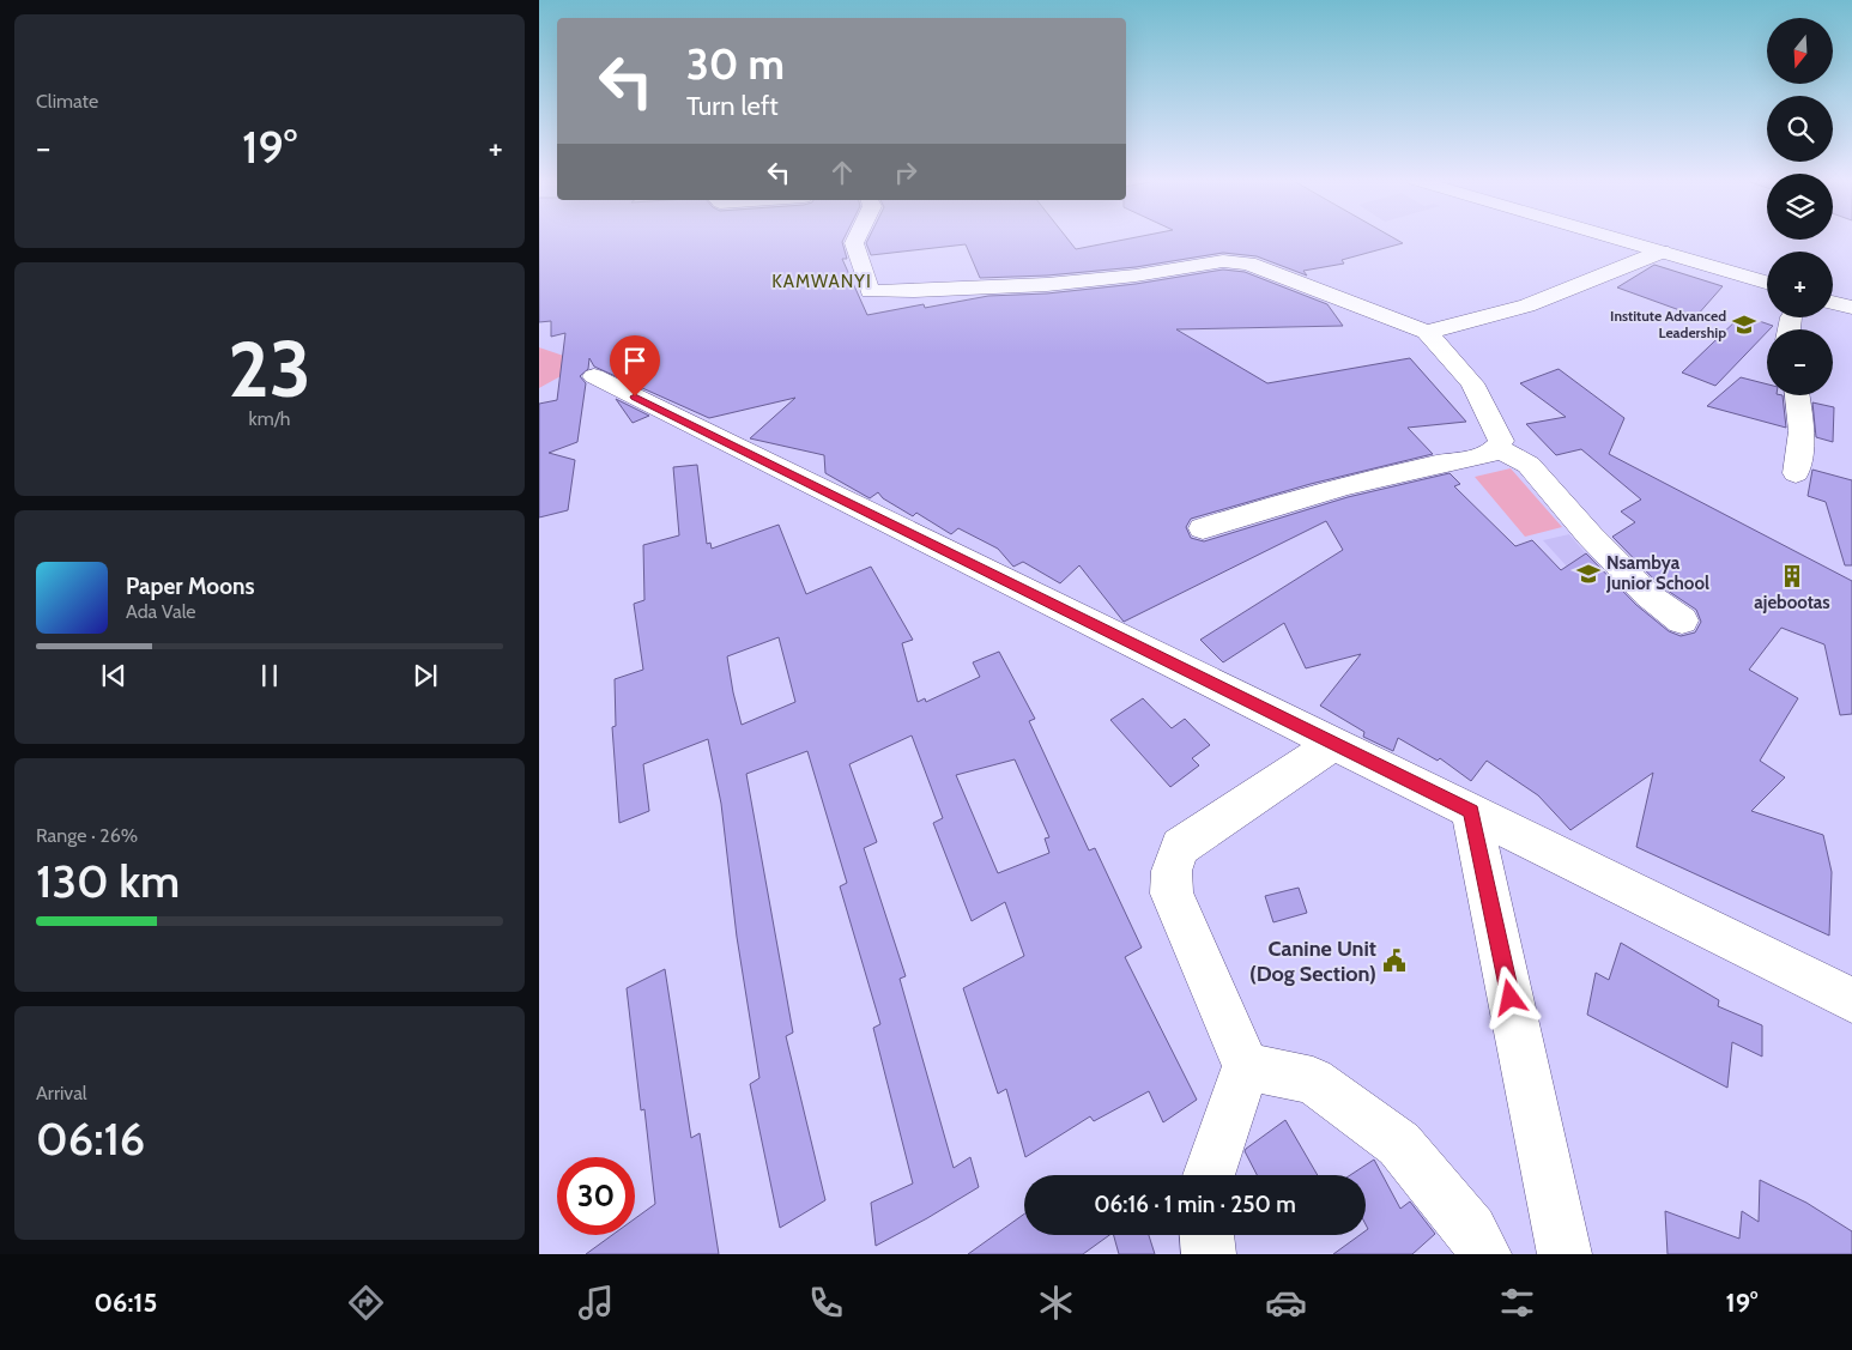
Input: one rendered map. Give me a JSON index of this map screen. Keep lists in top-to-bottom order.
{
  "districts": ["KAMWANYI"],
  "places": {
    "school or university": ["Institute Advanced Leadership", "Nsambya Junior School"],
    "building": ["ajebootas"],
    "public building": ["Canine Unit (Dog Section)"]
  },
  "north": "bottom",
  "page": {
    "tile": [
      "Climate",
      ["23", "km/h"],
      ["Range · 26%", "130 km"],
      ["Arrival", "06:16"]
    ],
    "map_buttons": ["+", "−"],
    "turn": ["30 m", "Turn left"],
    "heat": ["−", "19°", "+"],
    "song": ["Paper Moons", "Ada Vale"],
    "limit": "30",
    "trip": "06:16 · 1 min · 250 m",
    "tabs": ["06:15", "19°"]
  }
}
